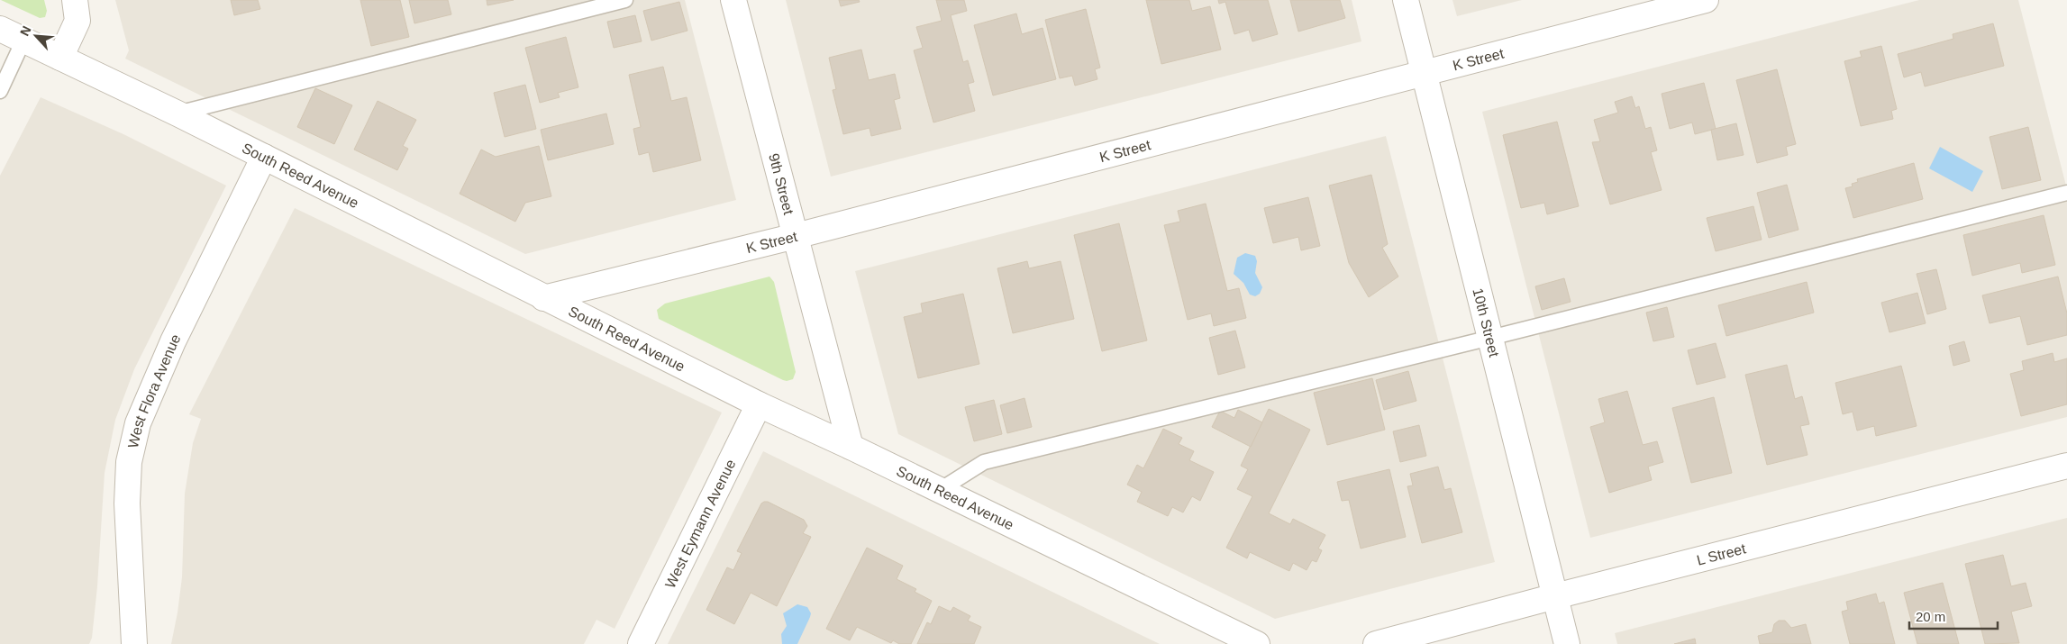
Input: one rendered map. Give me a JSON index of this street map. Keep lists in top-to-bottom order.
{
  "streets": {
    "street": [
      "K Street",
      "South Reed Avenue",
      "9th Street",
      "10th Street",
      "West Flora Avenue",
      "West Eymann Avenue",
      "L Street"
    ]
  },
  "crossings": [
    ["K Street", "South Reed Avenue"],
    ["K Street", "9th Street"],
    ["K Street", "10th Street"],
    ["South Reed Avenue", "9th Street"],
    ["South Reed Avenue", "West Flora Avenue"],
    ["South Reed Avenue", "West Eymann Avenue"],
    ["10th Street", "L Street"]
  ],
  "scale_bar": "20 m",
  "north": "top left"
}
